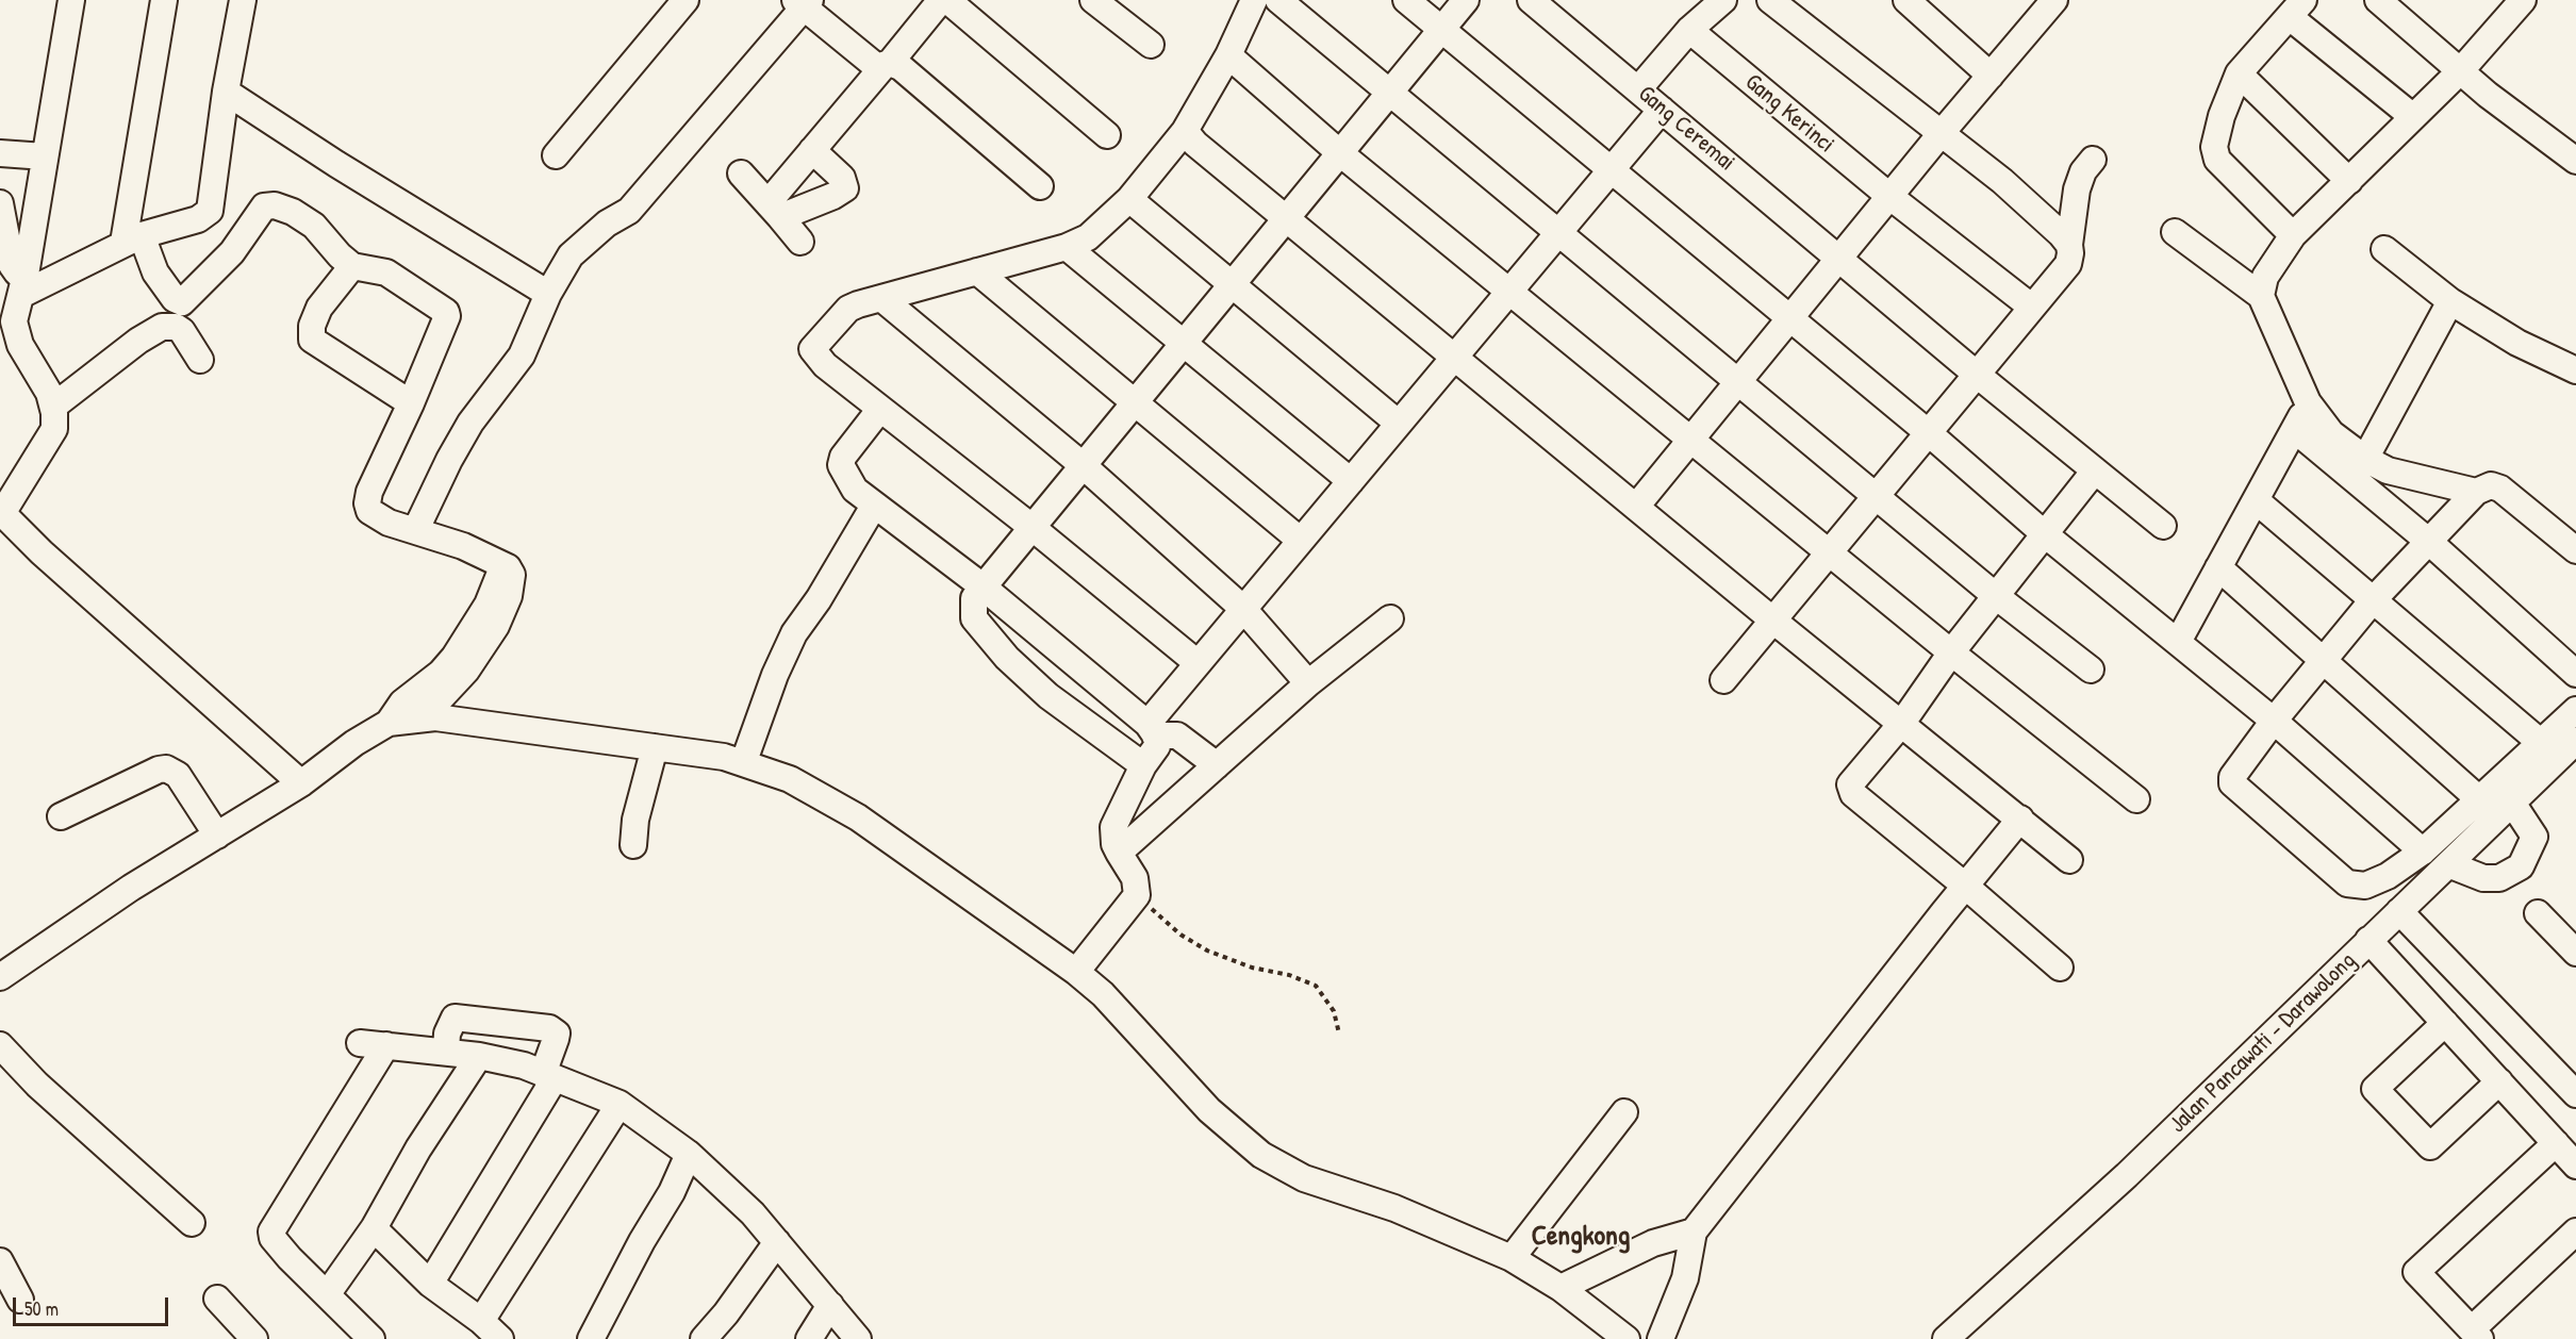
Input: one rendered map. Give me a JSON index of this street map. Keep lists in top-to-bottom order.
{
  "streets": {
    "street": ["Gang Kerinci", "Gang Ceremai", "Jalan Pancawati - Darawolong"]
  },
  "districts": ["Cengkong"],
  "scale_bar": "50 m"
}
